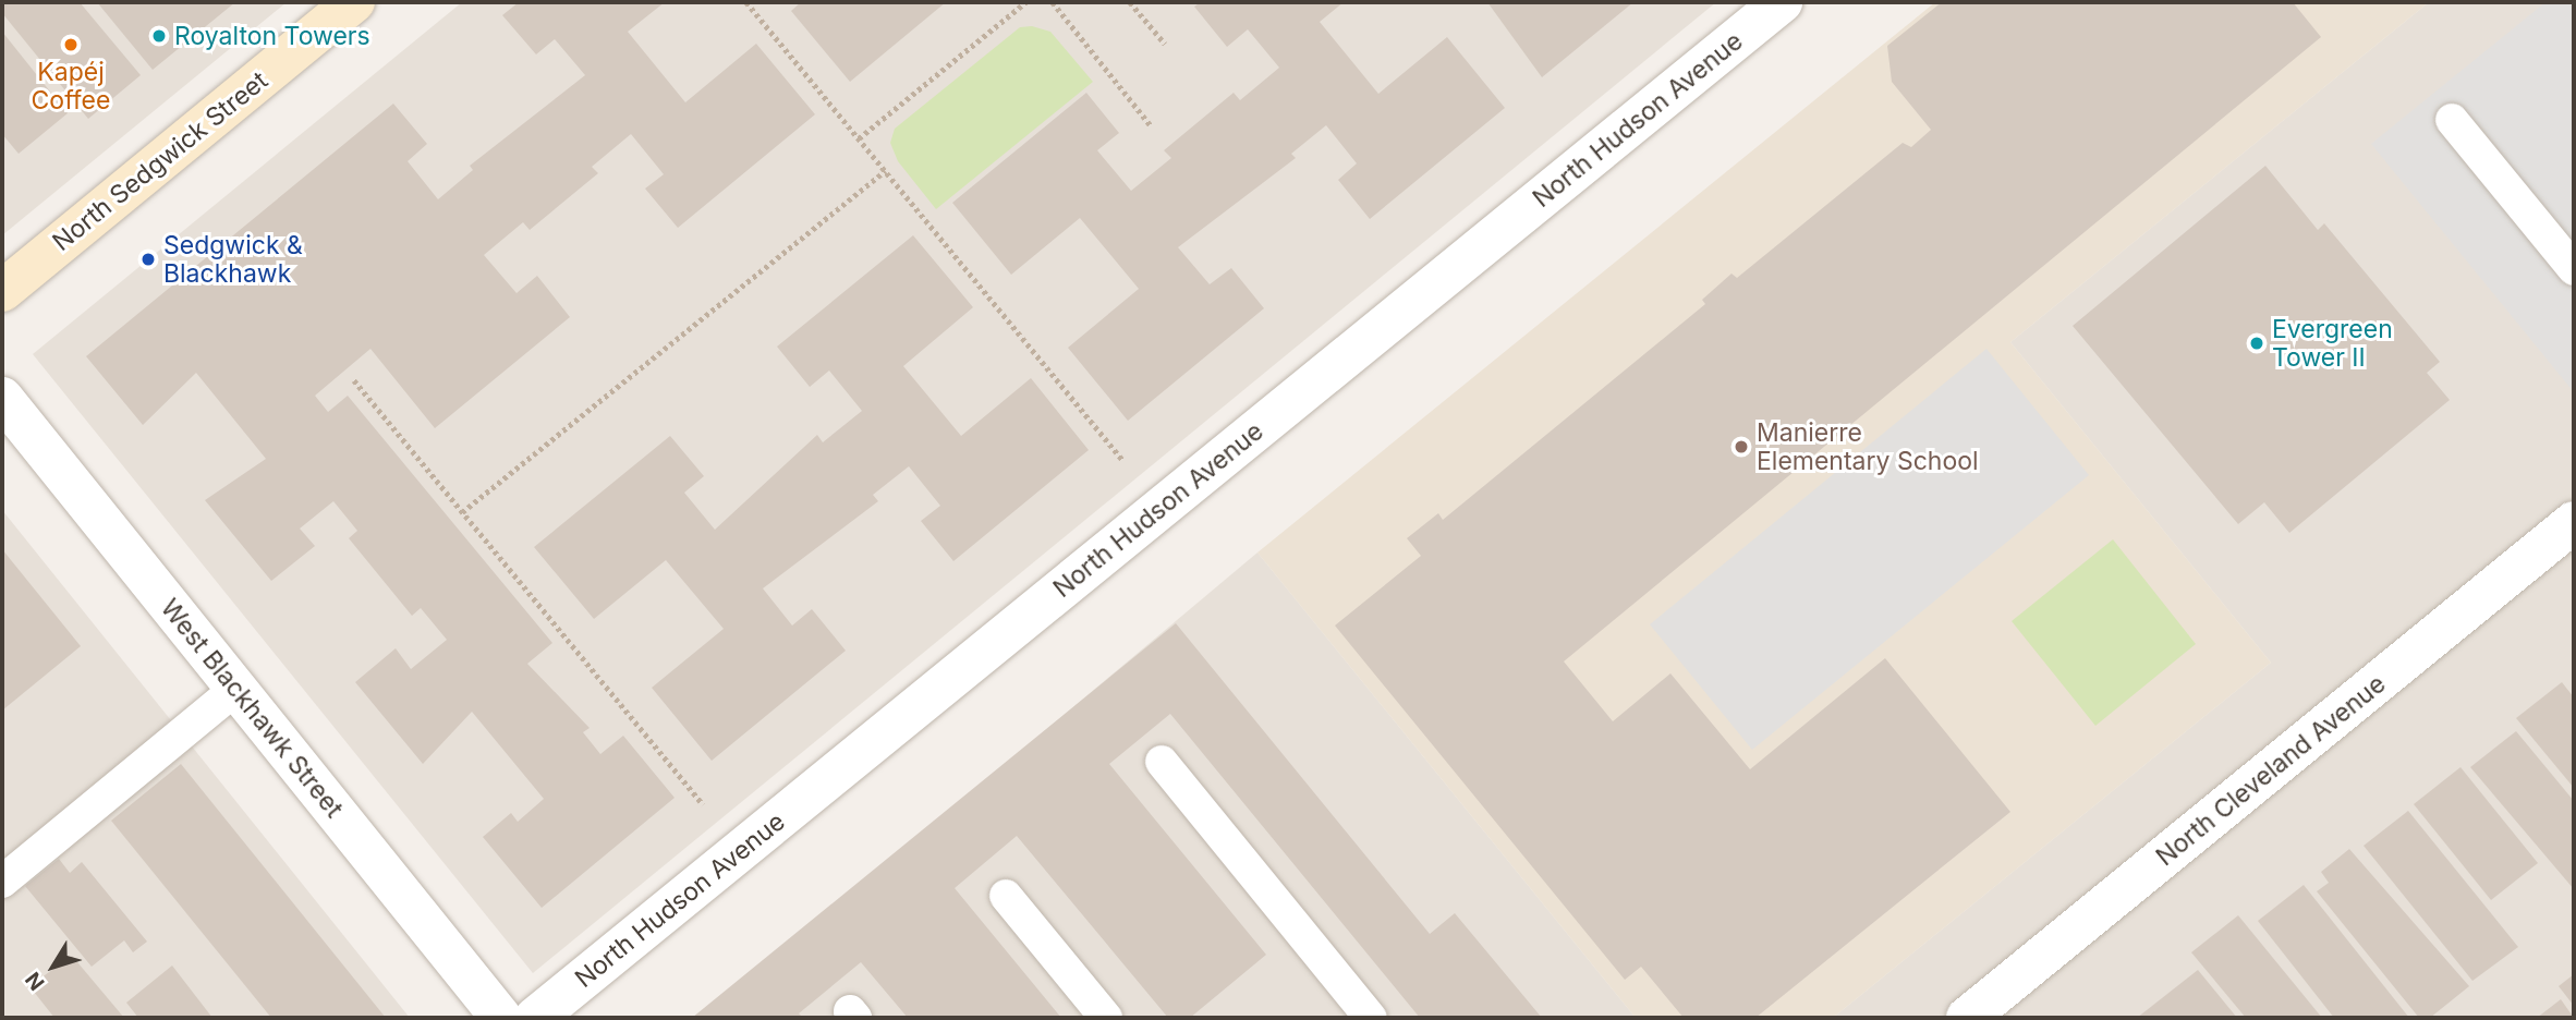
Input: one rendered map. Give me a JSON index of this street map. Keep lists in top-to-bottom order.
{
  "streets": {
    "street": [
      "North Hudson Avenue",
      "North Sedgwick Street",
      "West Blackhawk Street",
      "North Cleveland Avenue"
    ]
  },
  "places": [
    "Royalton Towers",
    "Kapéj Coffee",
    "Sedgwick & Blackhawk",
    "Evergreen Tower II",
    "Manierre Elementary School"
  ],
  "north": "bottom left"
}
